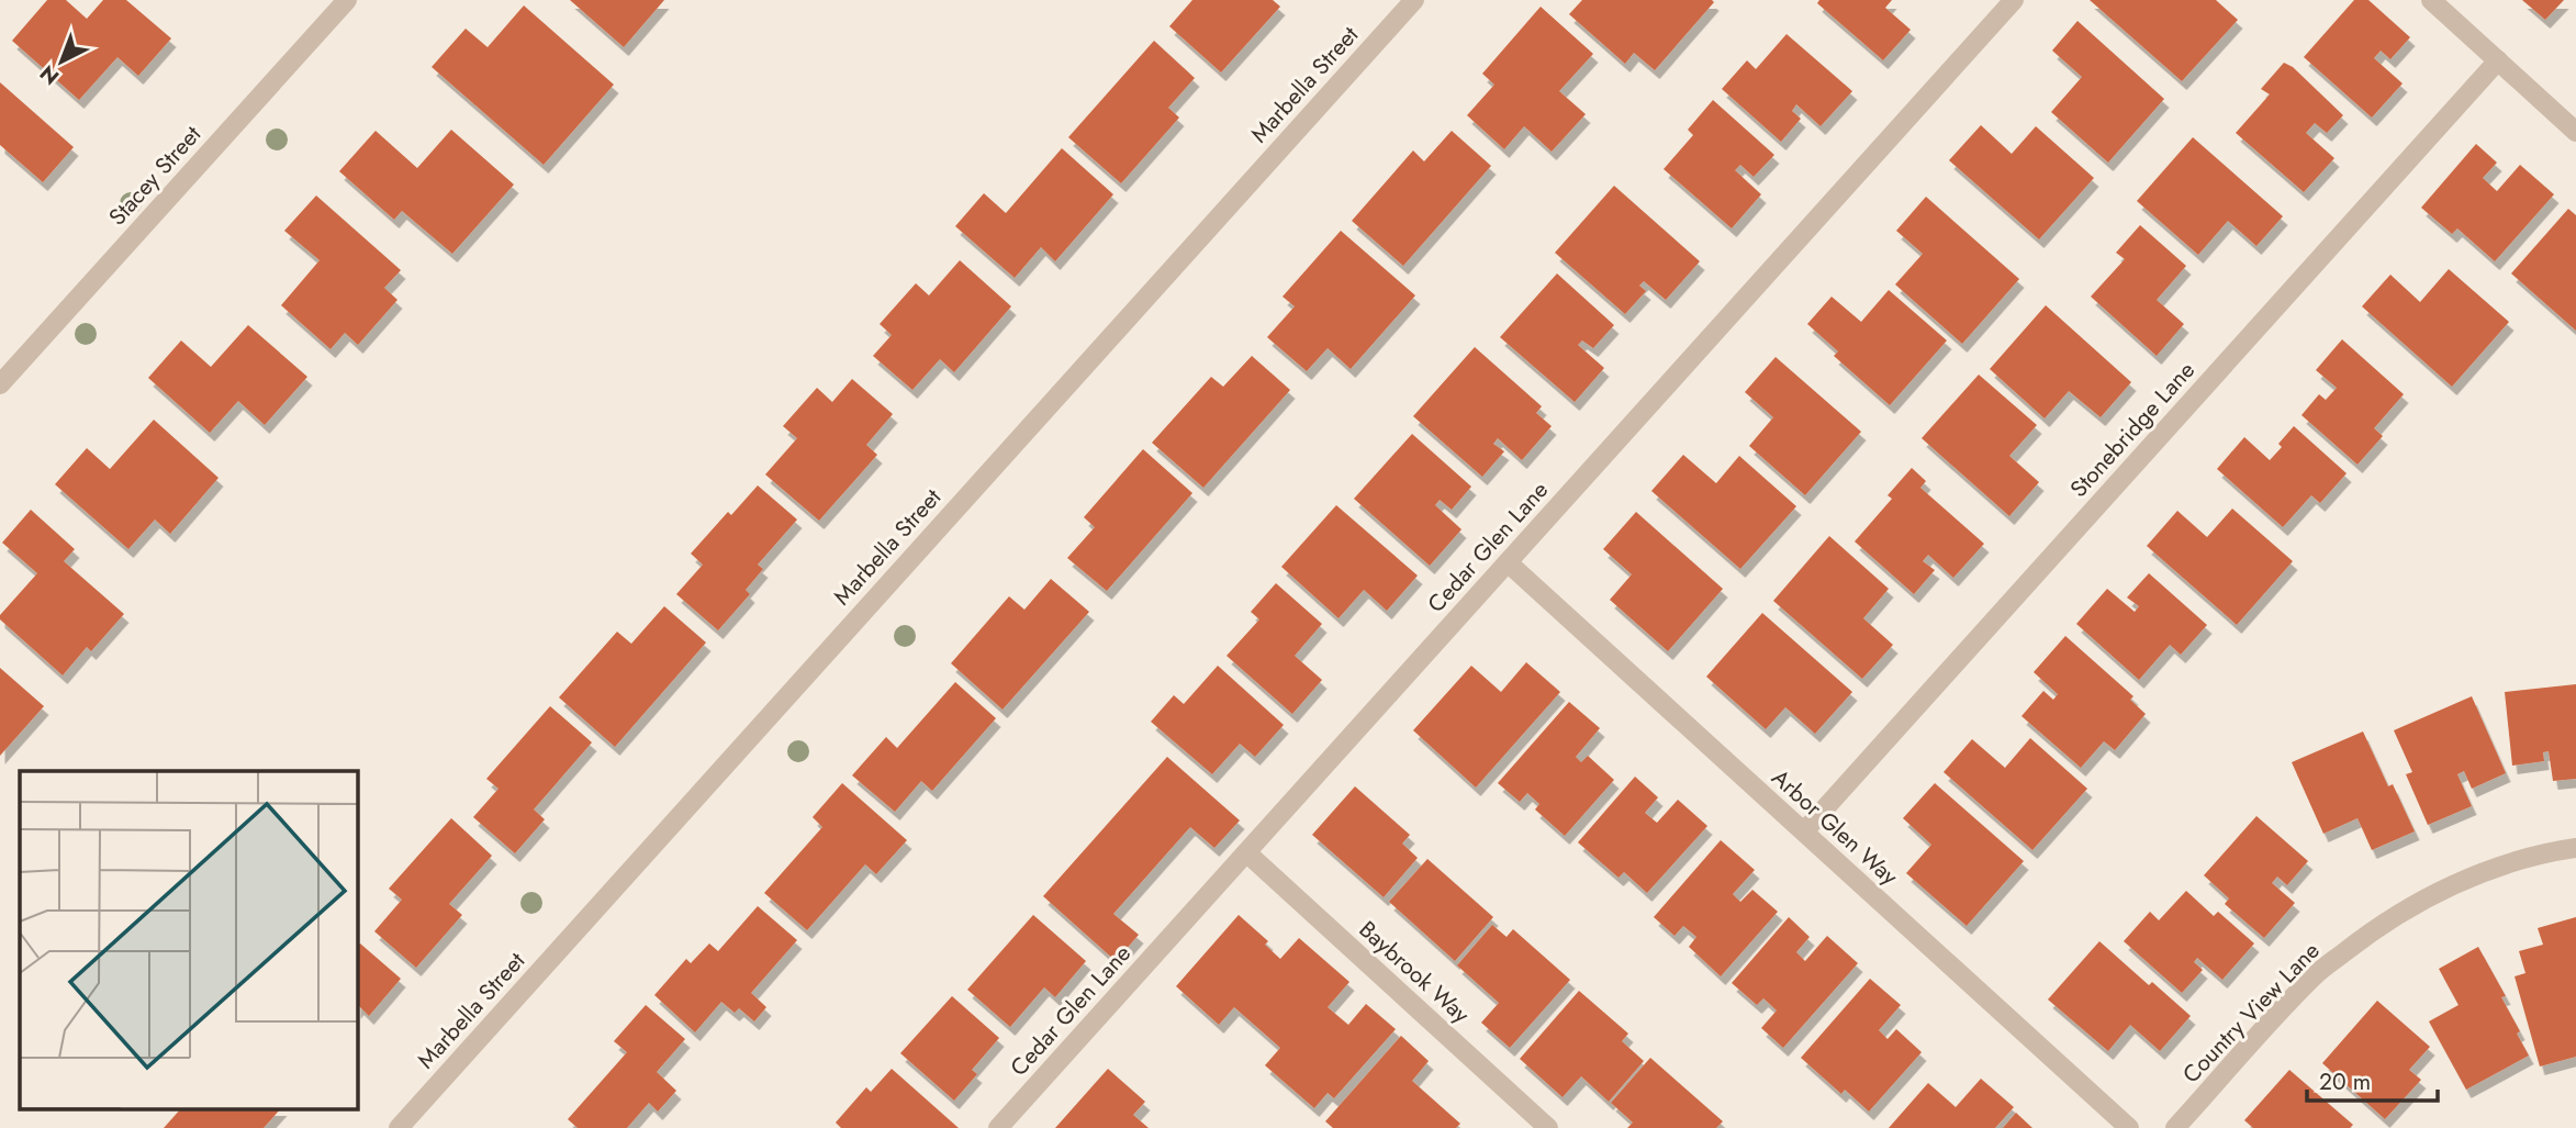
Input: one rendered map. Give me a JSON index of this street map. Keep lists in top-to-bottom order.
{
  "streets": {
    "street": [
      "Marbella Street",
      "Stacey Street",
      "Stonebridge Lane",
      "Cedar Glen Lane",
      "Arbor Glen Way",
      "Baybrook Way",
      "Country View Lane"
    ]
  },
  "crossings": [
    ["Stonebridge Lane", "Arbor Glen Way"],
    ["Cedar Glen Lane", "Arbor Glen Way"],
    ["Cedar Glen Lane", "Baybrook Way"]
  ],
  "scale_bar": "20 m",
  "north": "bottom left"
}
